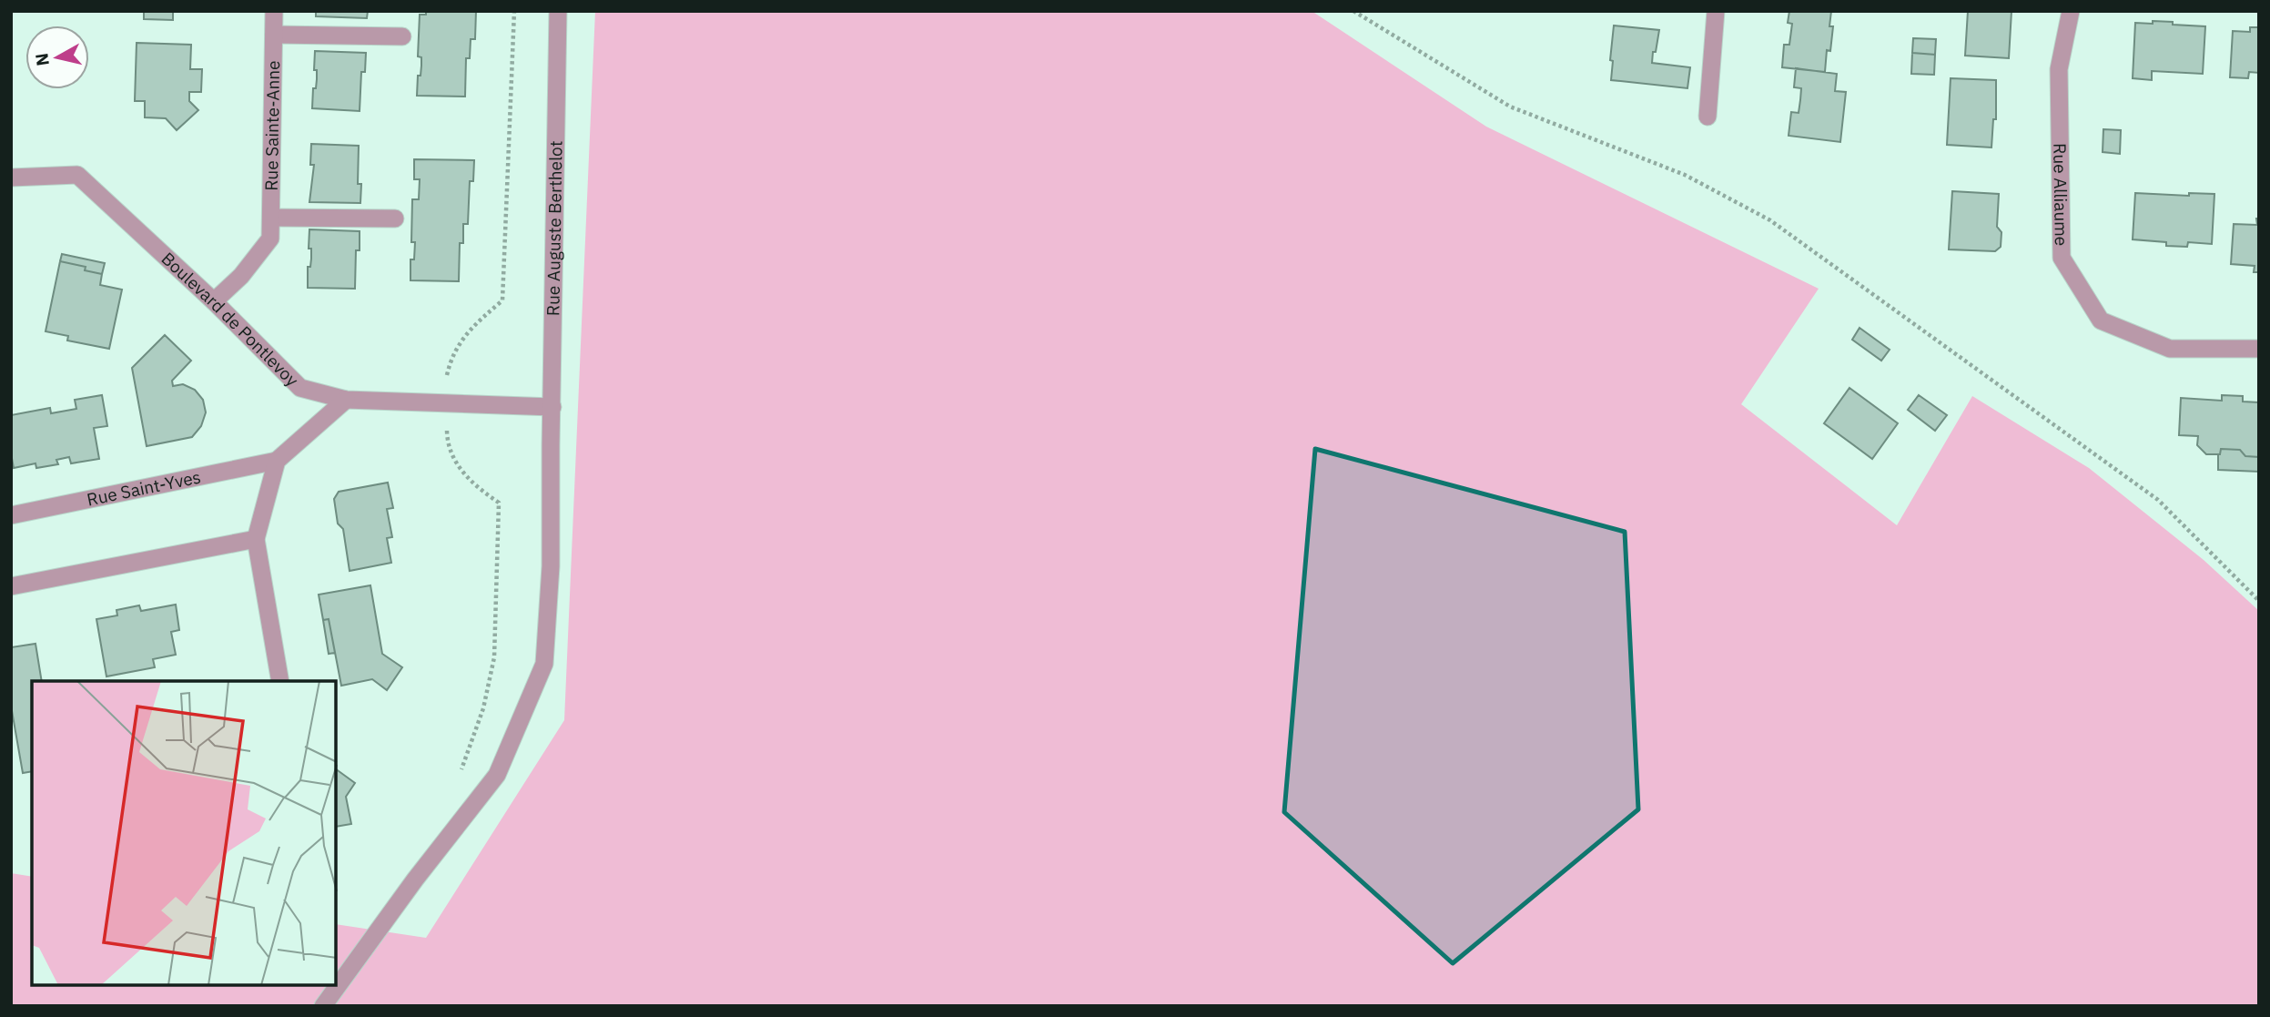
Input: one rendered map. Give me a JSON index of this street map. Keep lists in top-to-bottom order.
{
  "streets": {
    "street": [
      "Rue Sainte-Anne",
      "Rue Alliaume",
      "Rue Auguste Berthelot",
      "Boulevard de Pontlevoy",
      "Rue Saint-Yves"
    ]
  },
  "crossings": [
    ["Rue Sainte-Anne", "Boulevard de Pontlevoy"],
    ["Rue Auguste Berthelot", "Boulevard de Pontlevoy"],
    ["Boulevard de Pontlevoy", "Rue Saint-Yves"]
  ],
  "north": "left"
}
